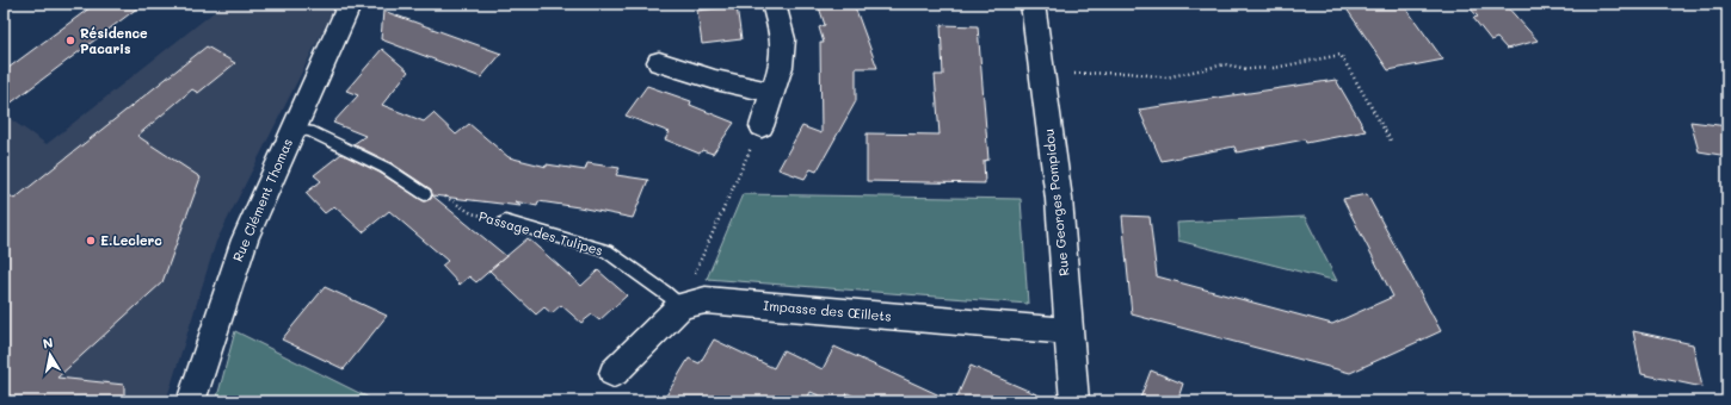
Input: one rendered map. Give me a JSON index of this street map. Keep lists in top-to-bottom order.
{
  "streets": {
    "street": ["Rue Clément Thomas", "Rue Georges Pompidou", "Impasse des Œillets"],
    "lane": ["Passage des Tulipes"]
  },
  "crossings": [
    ["Rue Georges Pompidou", "Impasse des Œillets"],
    ["Passage des Tulipes", "Impasse des Œillets"]
  ],
  "places": ["Résidence Pacaris", "E.Leclerc"],
  "north": "top"
}
